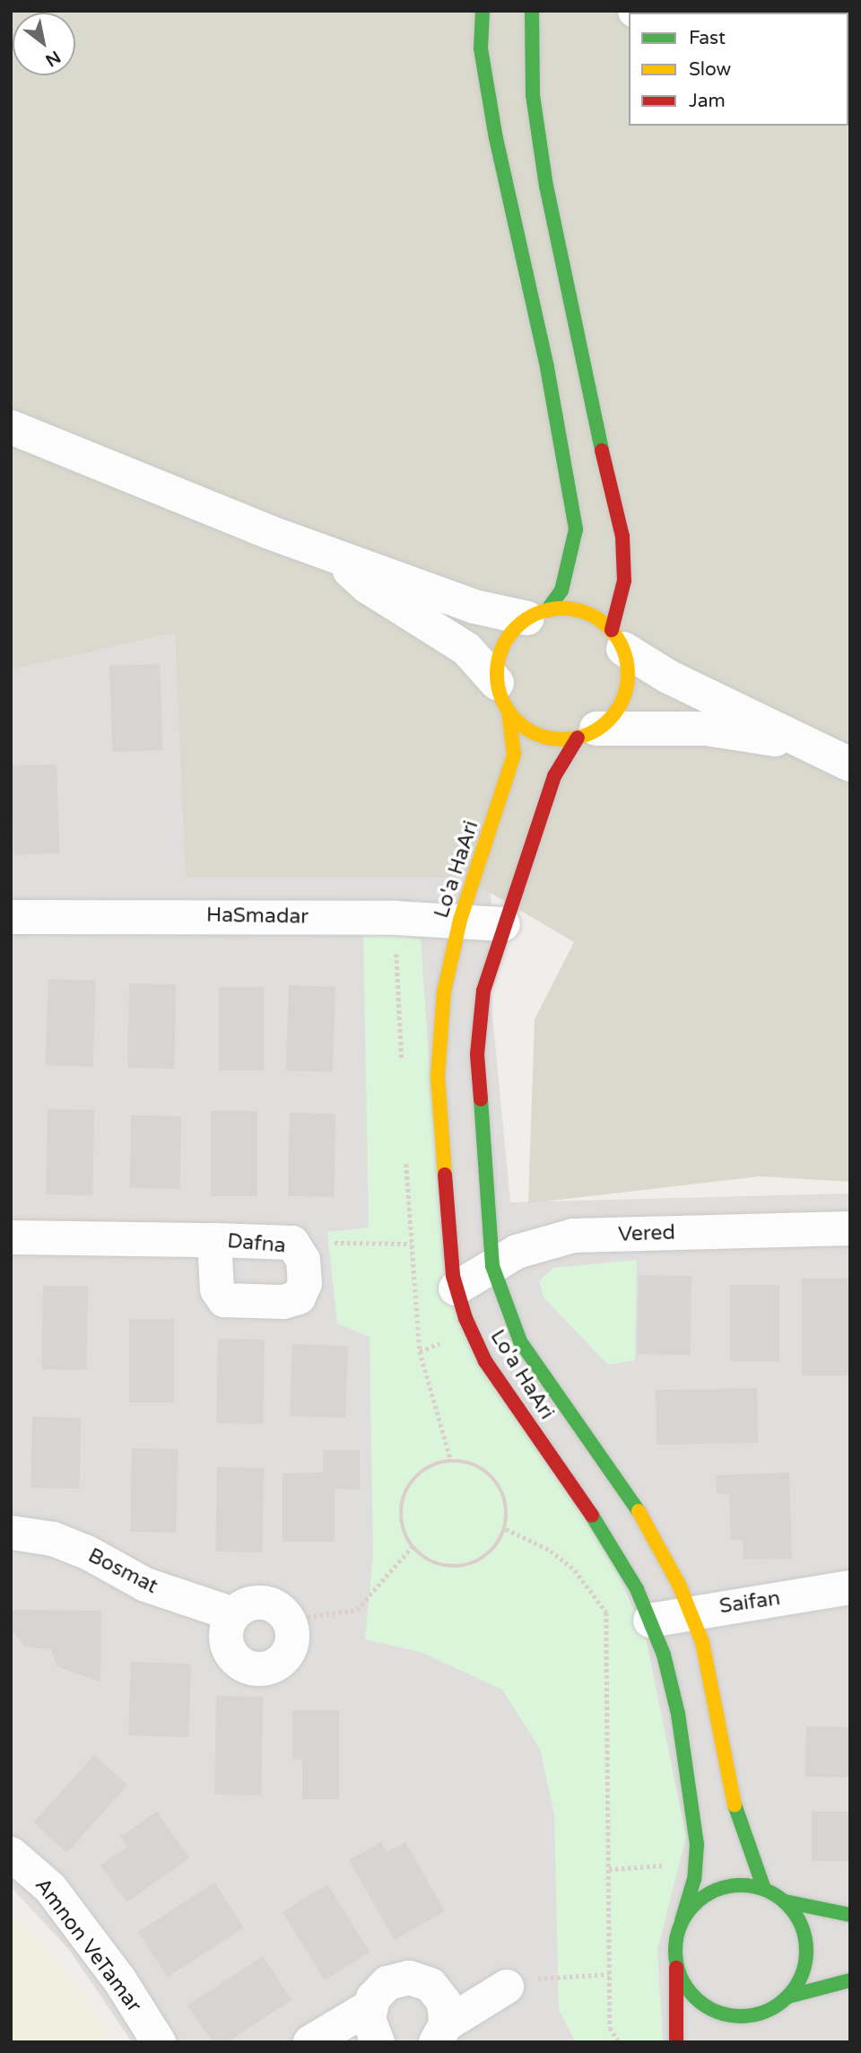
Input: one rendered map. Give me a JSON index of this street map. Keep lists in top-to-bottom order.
{
  "streets": {
    "street": [
      "Lo'a HaAri",
      "HaSmadar",
      "Vered",
      "Dafna",
      "Bosmat",
      "Saifan",
      "Amnon VeTamar"
    ]
  },
  "crossings": [
    ["Lo'a HaAri", "HaSmadar"],
    ["Lo'a HaAri", "Vered"],
    ["Lo'a HaAri", "Saifan"]
  ],
  "legend": ["Fast", "Slow", "Jam"],
  "north": "bottom right"
}
